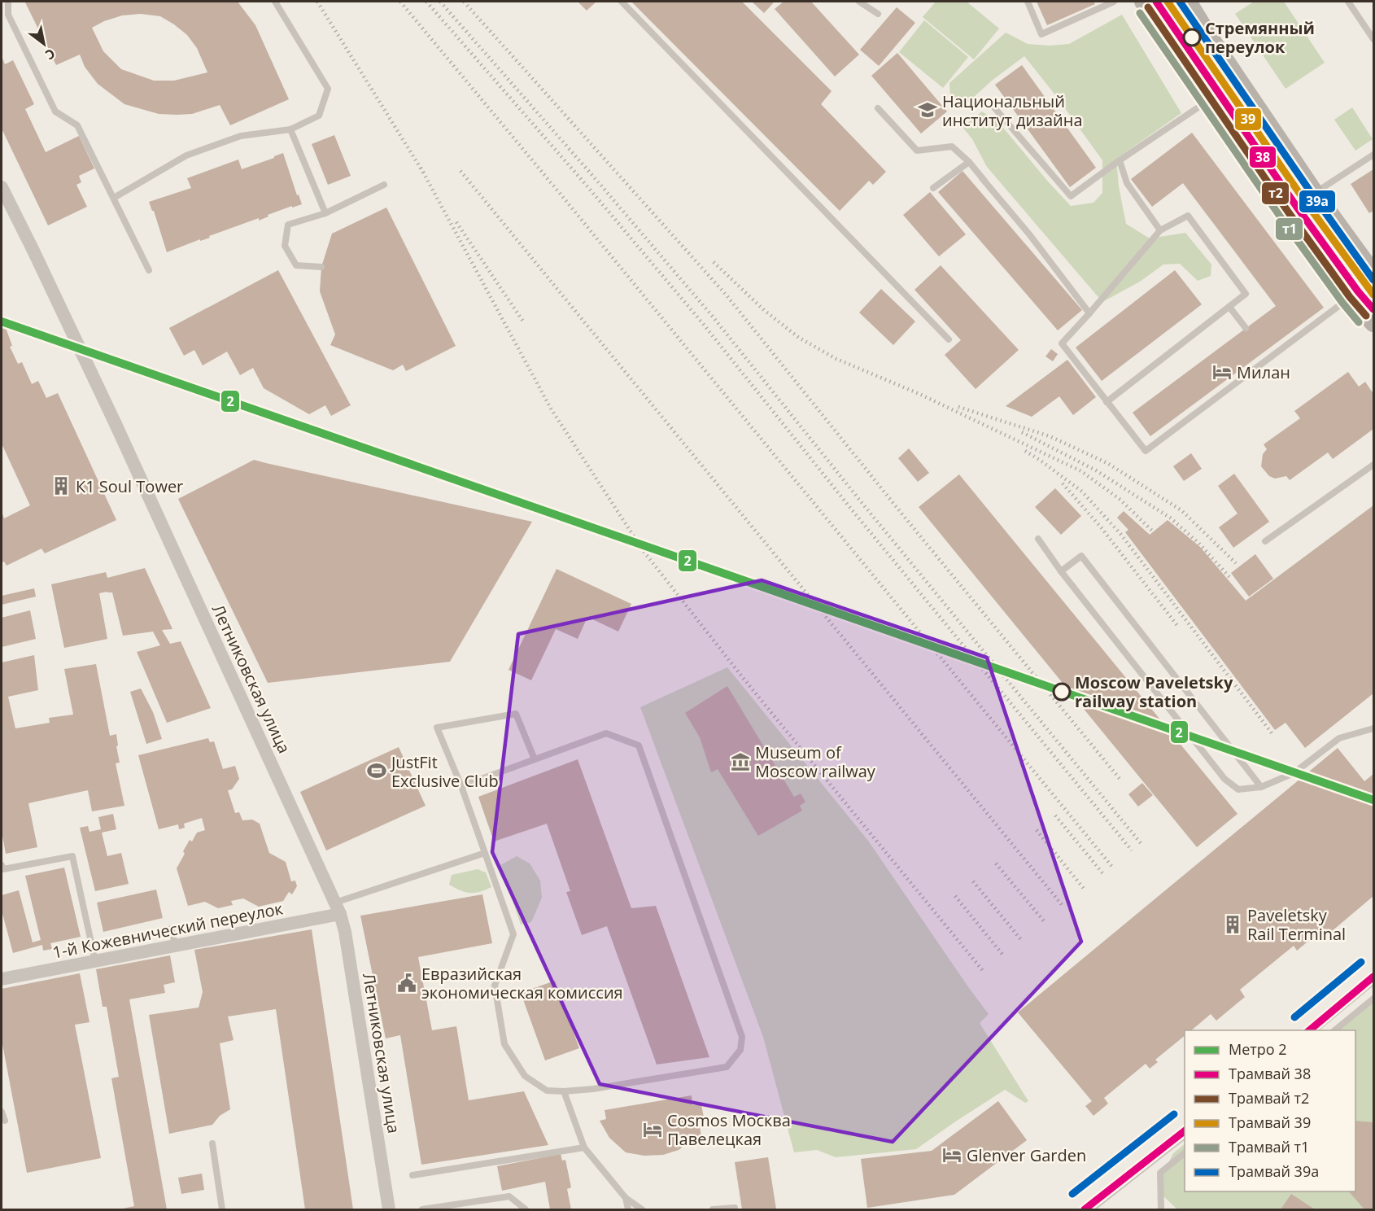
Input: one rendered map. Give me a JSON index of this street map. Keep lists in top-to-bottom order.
{
  "streets": {
    "street": ["Летниковская улица", "1-й Кожевнический переулок"]
  },
  "crossings": [
    ["Летниковская улица", "1-й Кожевнический переулок"]
  ],
  "places": {
    "other": ["Стремянный переулок", "Moscow Paveletsky railway station"],
    "school or university": ["Национальный институт дизайна"],
    "hotel": ["Милан", "Cosmos Москва Павелецкая", "Glenver Garden"],
    "building": ["К1 Soul Tower", "Paveletsky Rail Terminal"],
    "museum": ["Museum of Moscow railway"],
    "sports": ["JustFit Exclusive Club"],
    "public building": ["Евразийская экономическая комиссия"]
  },
  "lines": [
    "tram line 38",
    "tram line 39",
    "tram line 39а",
    "tram line т2",
    "tram line т1",
    "metro line 2"
  ],
  "legend": [
    "Метро 2",
    "Трамвай 38",
    "Трамвай т2",
    "Трамвай 39",
    "Трамвай т1",
    "Трамвай 39а"
  ],
  "north": "bottom right"
}
